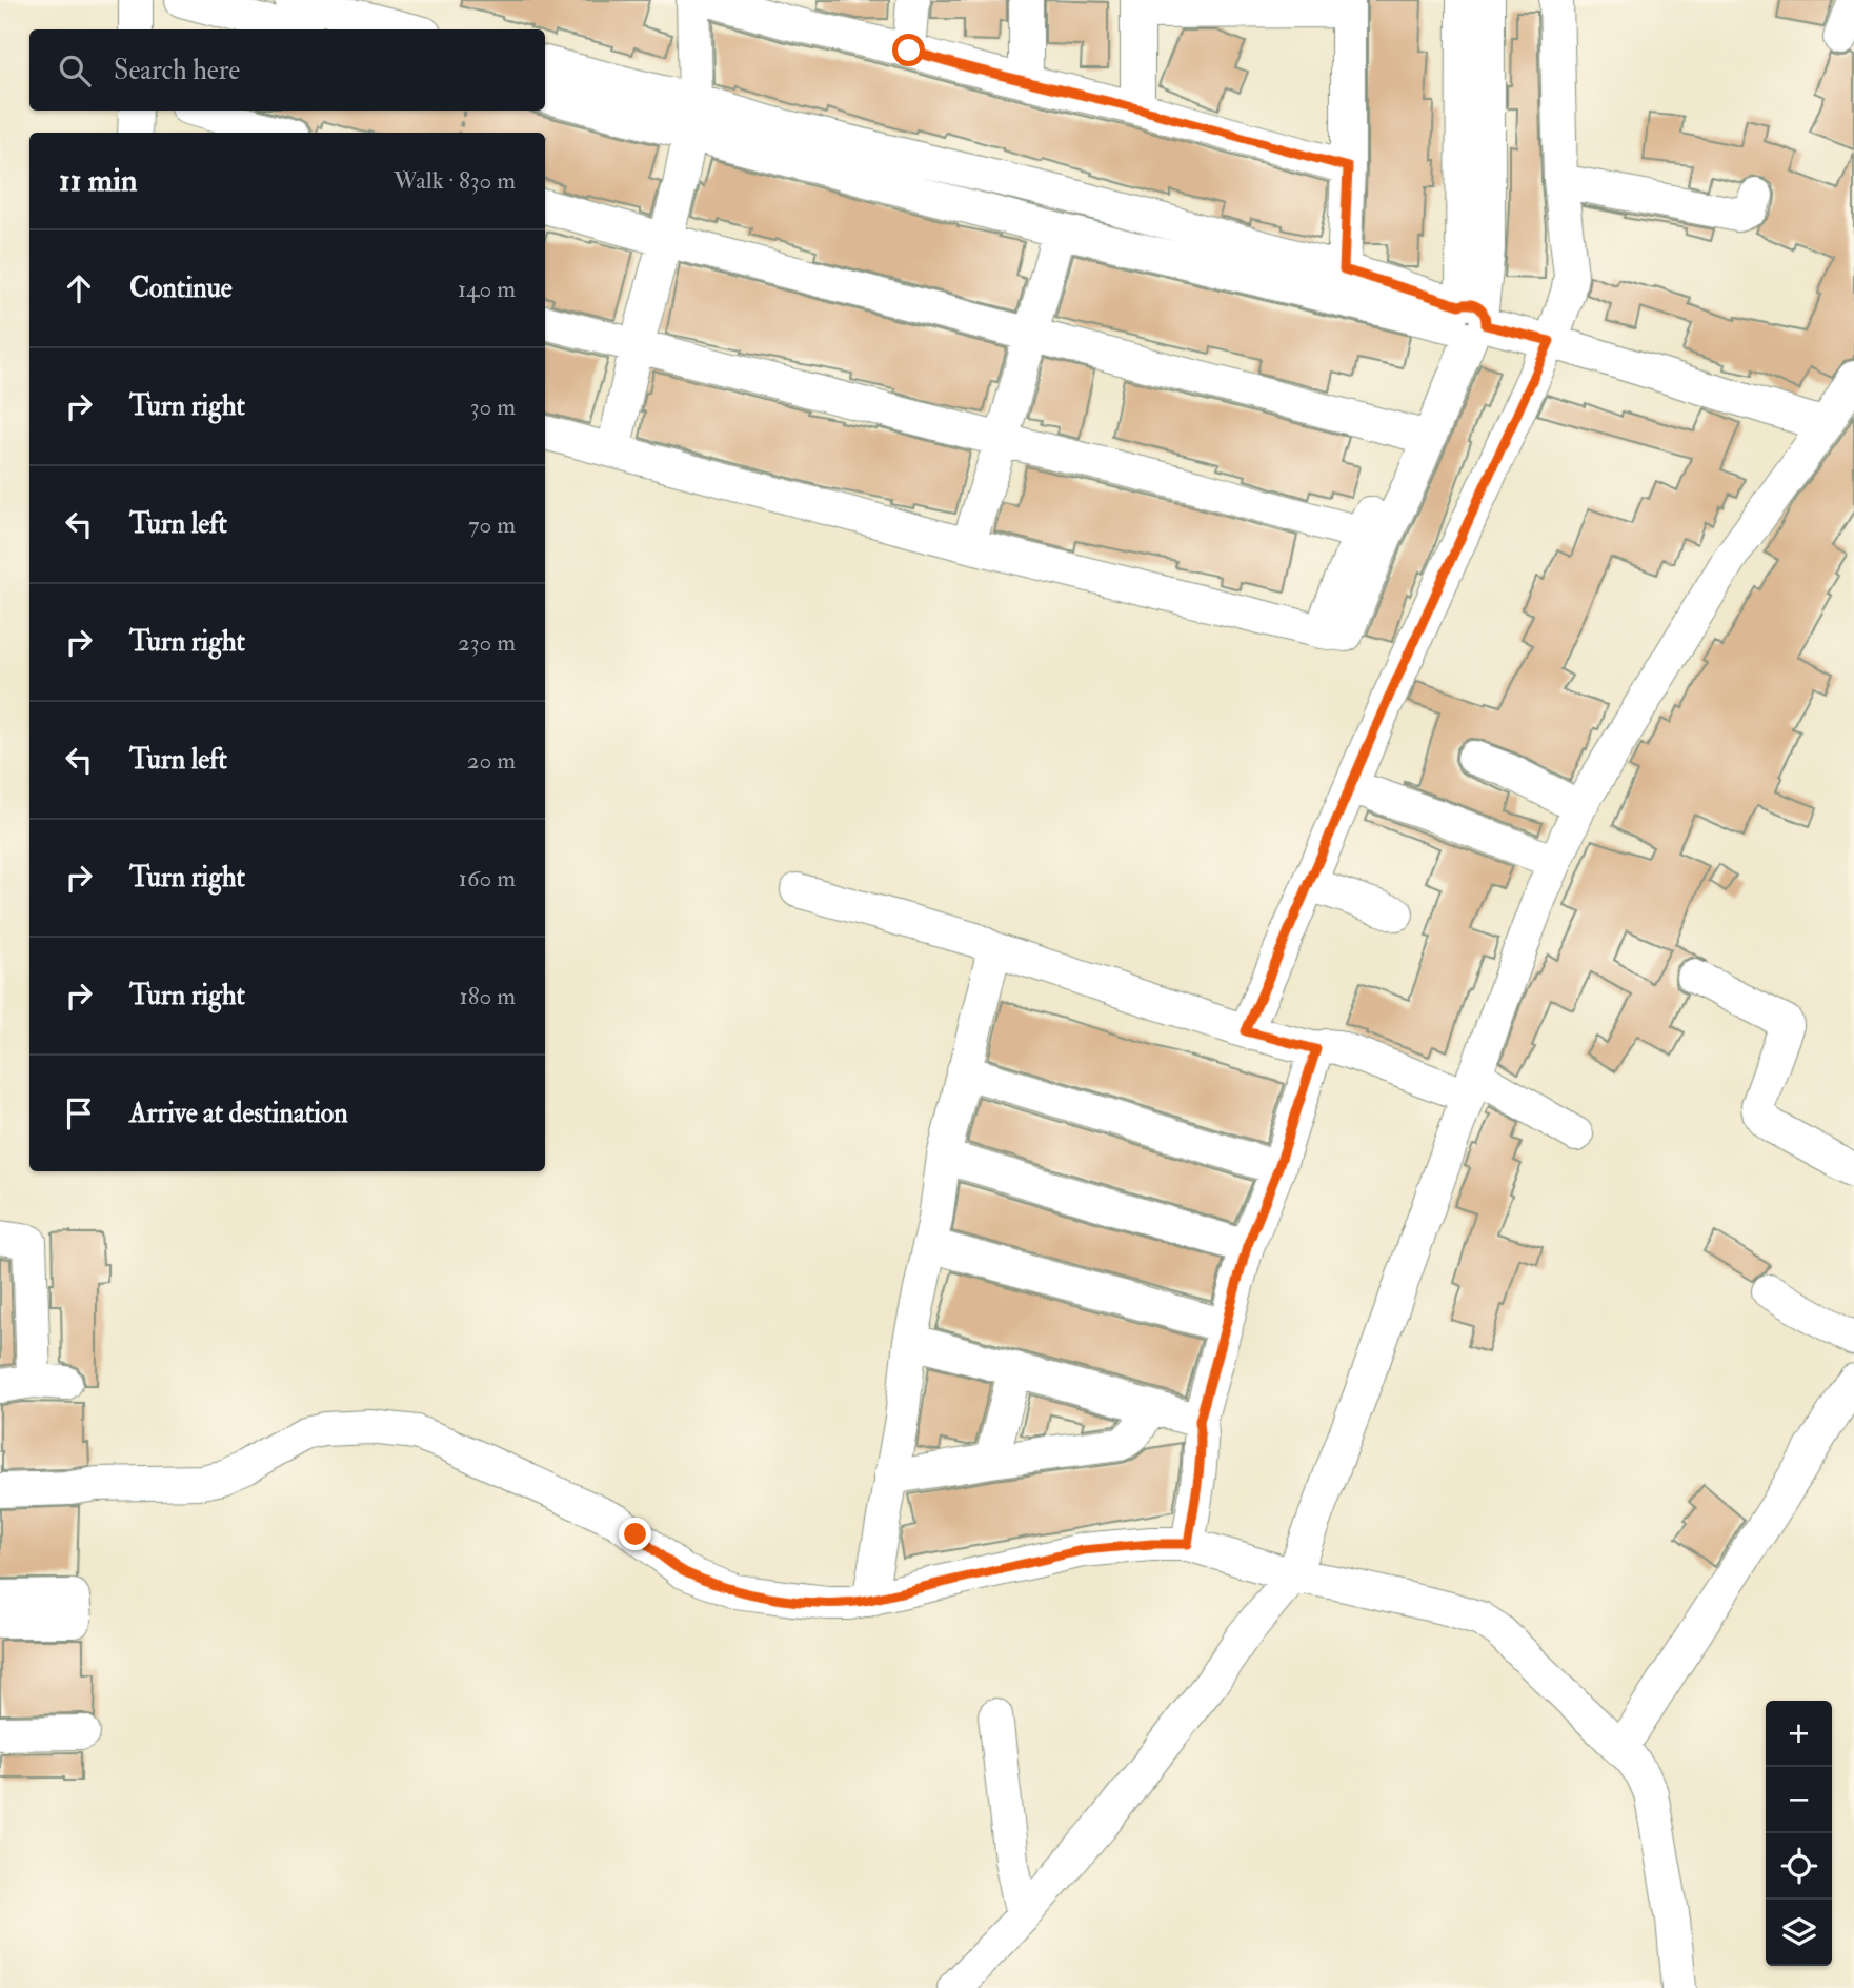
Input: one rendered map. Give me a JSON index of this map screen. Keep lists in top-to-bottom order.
{
  "page": {
    "search": "Search here",
    "heading": ["11 min", "Walk · 830 m"],
    "list": [
      ["Continue", "140 m"],
      ["Turn right", "30 m"],
      ["Turn left", "70 m"],
      ["Turn right", "230 m"],
      ["Turn left", "20 m"],
      ["Turn right", "160 m"],
      ["Turn right", "180 m"],
      "Arrive at destination"
    ],
    "map_buttons": ["+", "−"]
  }
}
